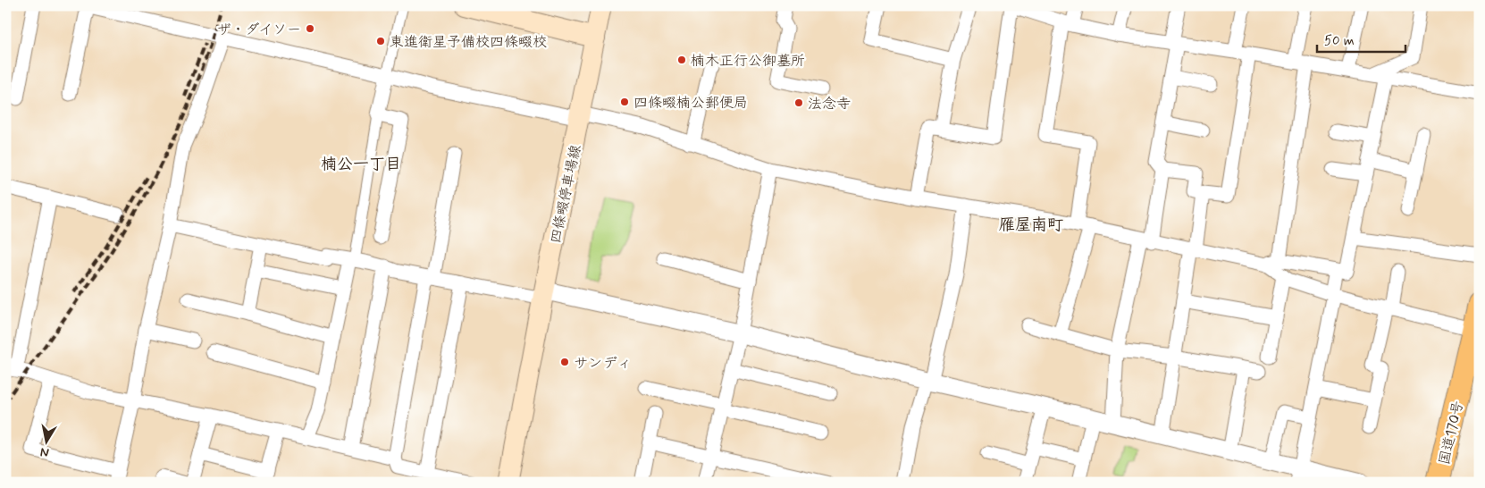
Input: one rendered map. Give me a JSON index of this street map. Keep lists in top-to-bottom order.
{
  "streets": {
    "highway": ["国道170号"],
    "main road": ["四條畷停車場線"]
  },
  "districts": ["楠公一丁目", "雁屋南町"],
  "places": [
    "ザ・ダイソー",
    "東進衛星予備校四條畷校",
    "楠木正行公御墓所",
    "四條畷楠公郵便局",
    "法念寺",
    "サンディ"
  ],
  "scale_bar": "50 m",
  "north": "bottom"
}
